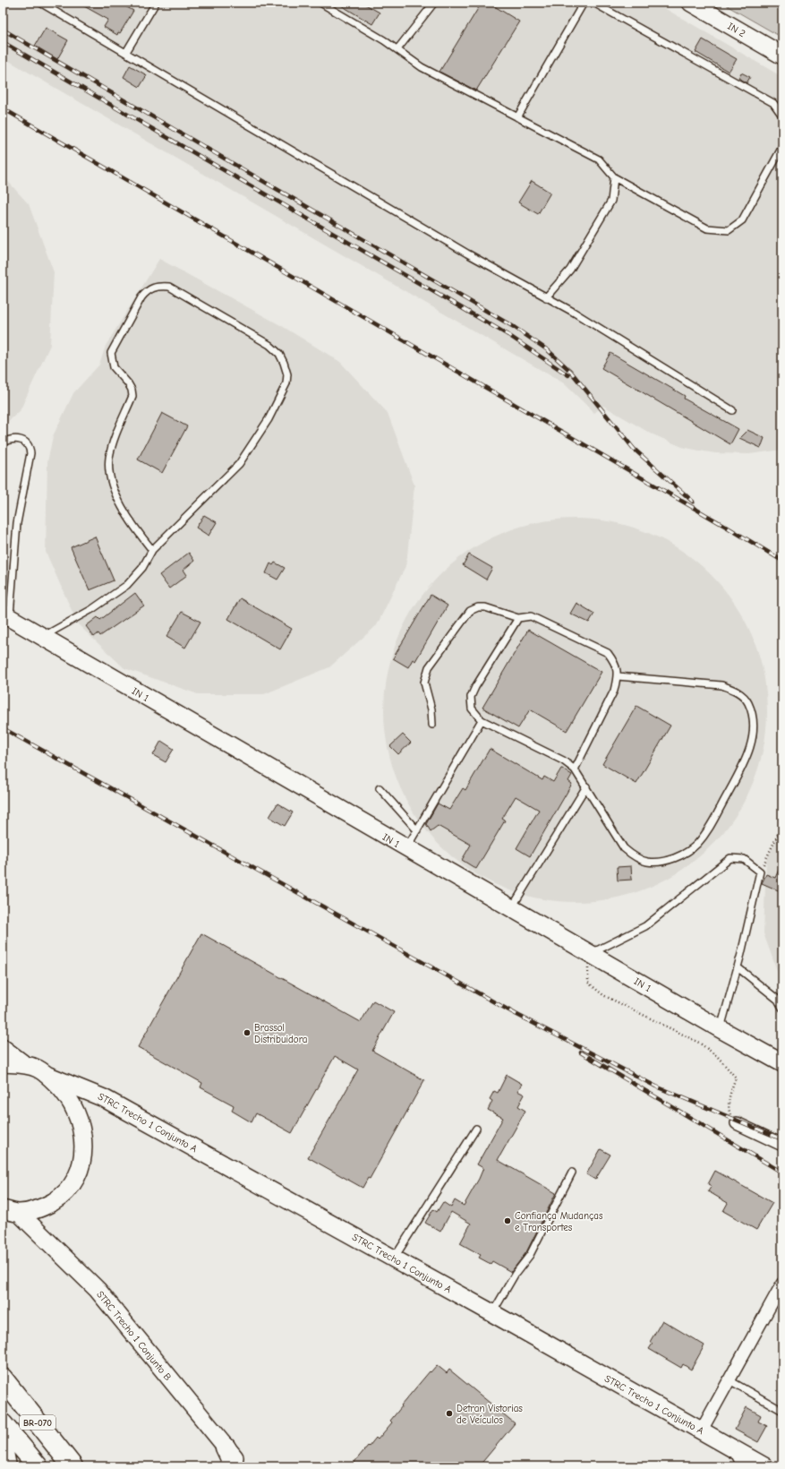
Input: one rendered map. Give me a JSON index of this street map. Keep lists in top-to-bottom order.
{
  "streets": {
    "highway": ["BR-070"],
    "main road": [
      "IN 2",
      "IN 1",
      "STRC Trecho 1 Conjunto A",
      "STRC Trecho 1 Conjunto B"
    ]
  },
  "places": ["Brassol Distribuidora", "Confiança Mudanças e Transportes", "Detran Vistorias de Veículos"]
}
